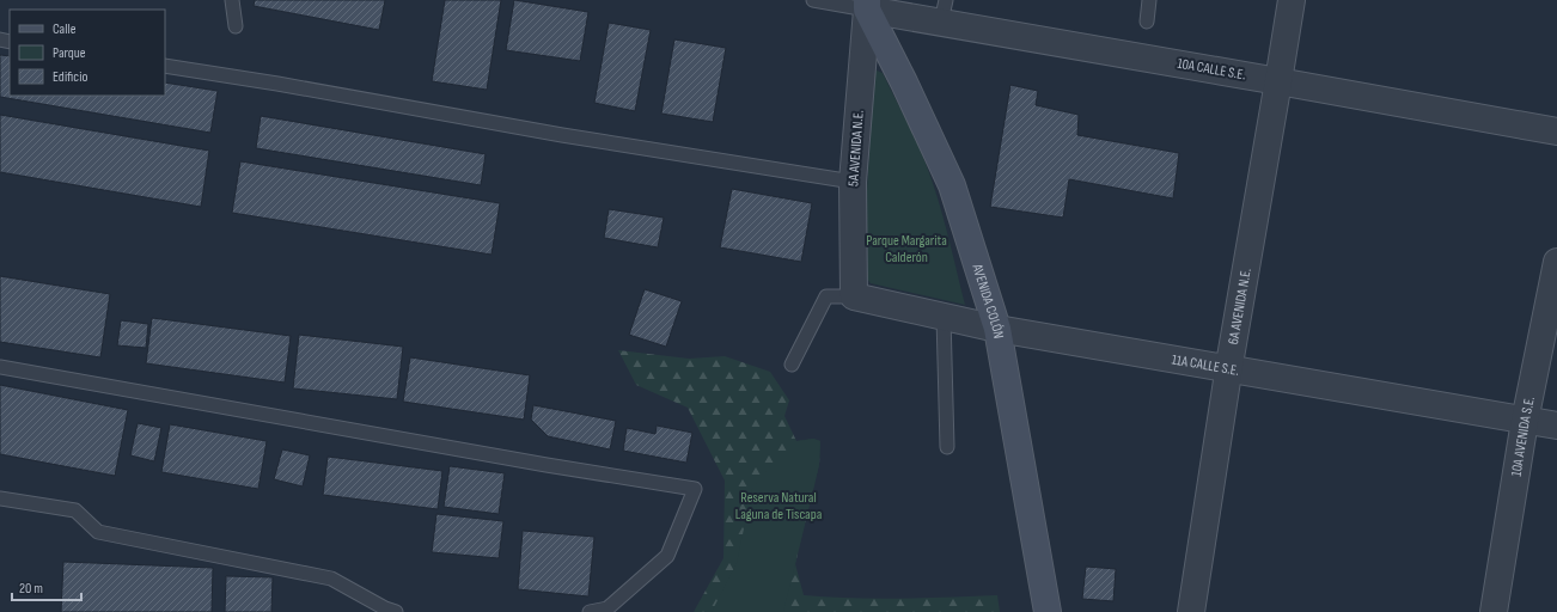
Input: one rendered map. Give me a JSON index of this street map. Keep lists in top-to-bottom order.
{
  "streets": {
    "main road": ["AVENIDA COLÓN"],
    "street": [
      "10A CALLE S.E.",
      "5A AVENIDA N.E.",
      "6A AVENIDA N.E.",
      "11A CALLE S.E.",
      "10A AVENIDA S.E."
    ]
  },
  "crossings": [
    ["10A CALLE S.E.", "5A AVENIDA N.E."],
    ["10A CALLE S.E.", "AVENIDA COLÓN"],
    ["10A CALLE S.E.", "6A AVENIDA N.E."],
    ["5A AVENIDA N.E.", "AVENIDA COLÓN"],
    ["5A AVENIDA N.E.", "11A CALLE S.E."],
    ["AVENIDA COLÓN", "11A CALLE S.E."],
    ["6A AVENIDA N.E.", "11A CALLE S.E."],
    ["11A CALLE S.E.", "10A AVENIDA S.E."]
  ],
  "parks": ["Parque Margarita Calderón", "Reserva Natural Laguna de Tiscapa"],
  "legend": ["Calle", "Parque", "Edificio"],
  "scale_bar": "20 m"
}
